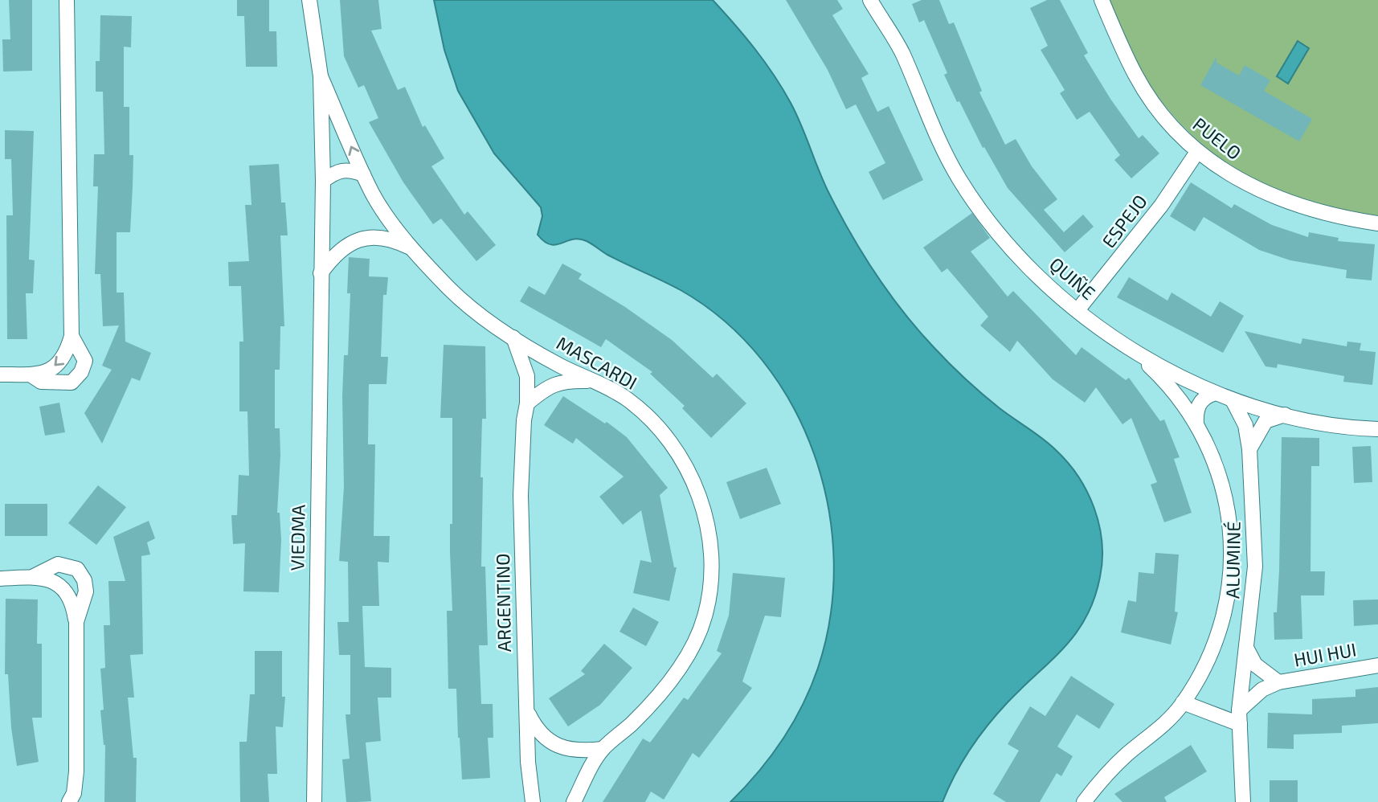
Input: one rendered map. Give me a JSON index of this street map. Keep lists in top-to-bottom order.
{
  "streets": {
    "street": [
      "PUELO",
      "ESPEJO",
      "QUIÑE",
      "MASCARDI",
      "VIEDMA",
      "ALUMINÉ",
      "ARGENTINO",
      "HUI HUI"
    ]
  },
  "crossings": [
    ["PUELO", "ESPEJO"],
    ["ESPEJO", "QUIÑE"],
    ["QUIÑE", "ALUMINÉ"],
    ["MASCARDI", "VIEDMA"],
    ["MASCARDI", "ARGENTINO"]
  ]
}
